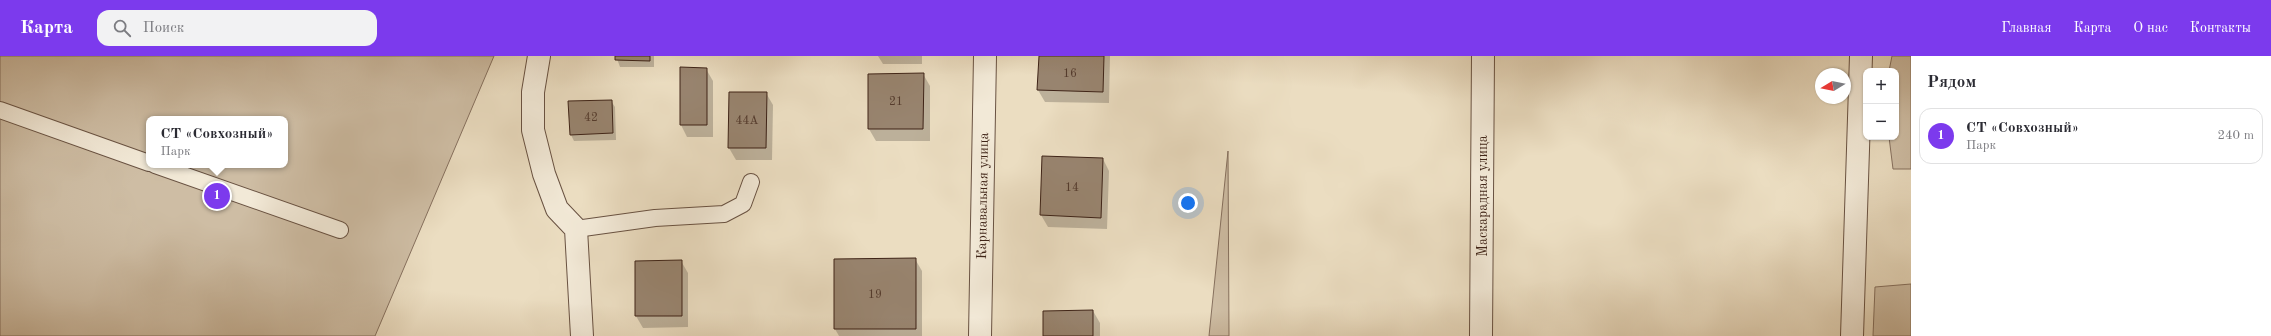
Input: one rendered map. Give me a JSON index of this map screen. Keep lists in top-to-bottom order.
{
  "streets": {
    "street": ["Карнавальная улица", "Маскарадная улица"]
  },
  "house_numbers": [
    "16",
    "21",
    "42",
    "44А",
    "14",
    "19"
  ],
  "north": "left",
  "page": {
    "header": "Карта",
    "search": "Поиск",
    "nav": [
      "Главная",
      "Карта",
      "О нас",
      "Контакты"
    ],
    "heading": "Рядом",
    "map_buttons": ["+", "−"],
    "list": [
      {
        "mark": "1",
        "name": "СТ «Совхозный»",
        "note": "Парк",
        "value": "240 m"
      }
    ],
    "popup": ["СТ «Совхозный»", "Парк"],
    "pins": "1"
  }
}
